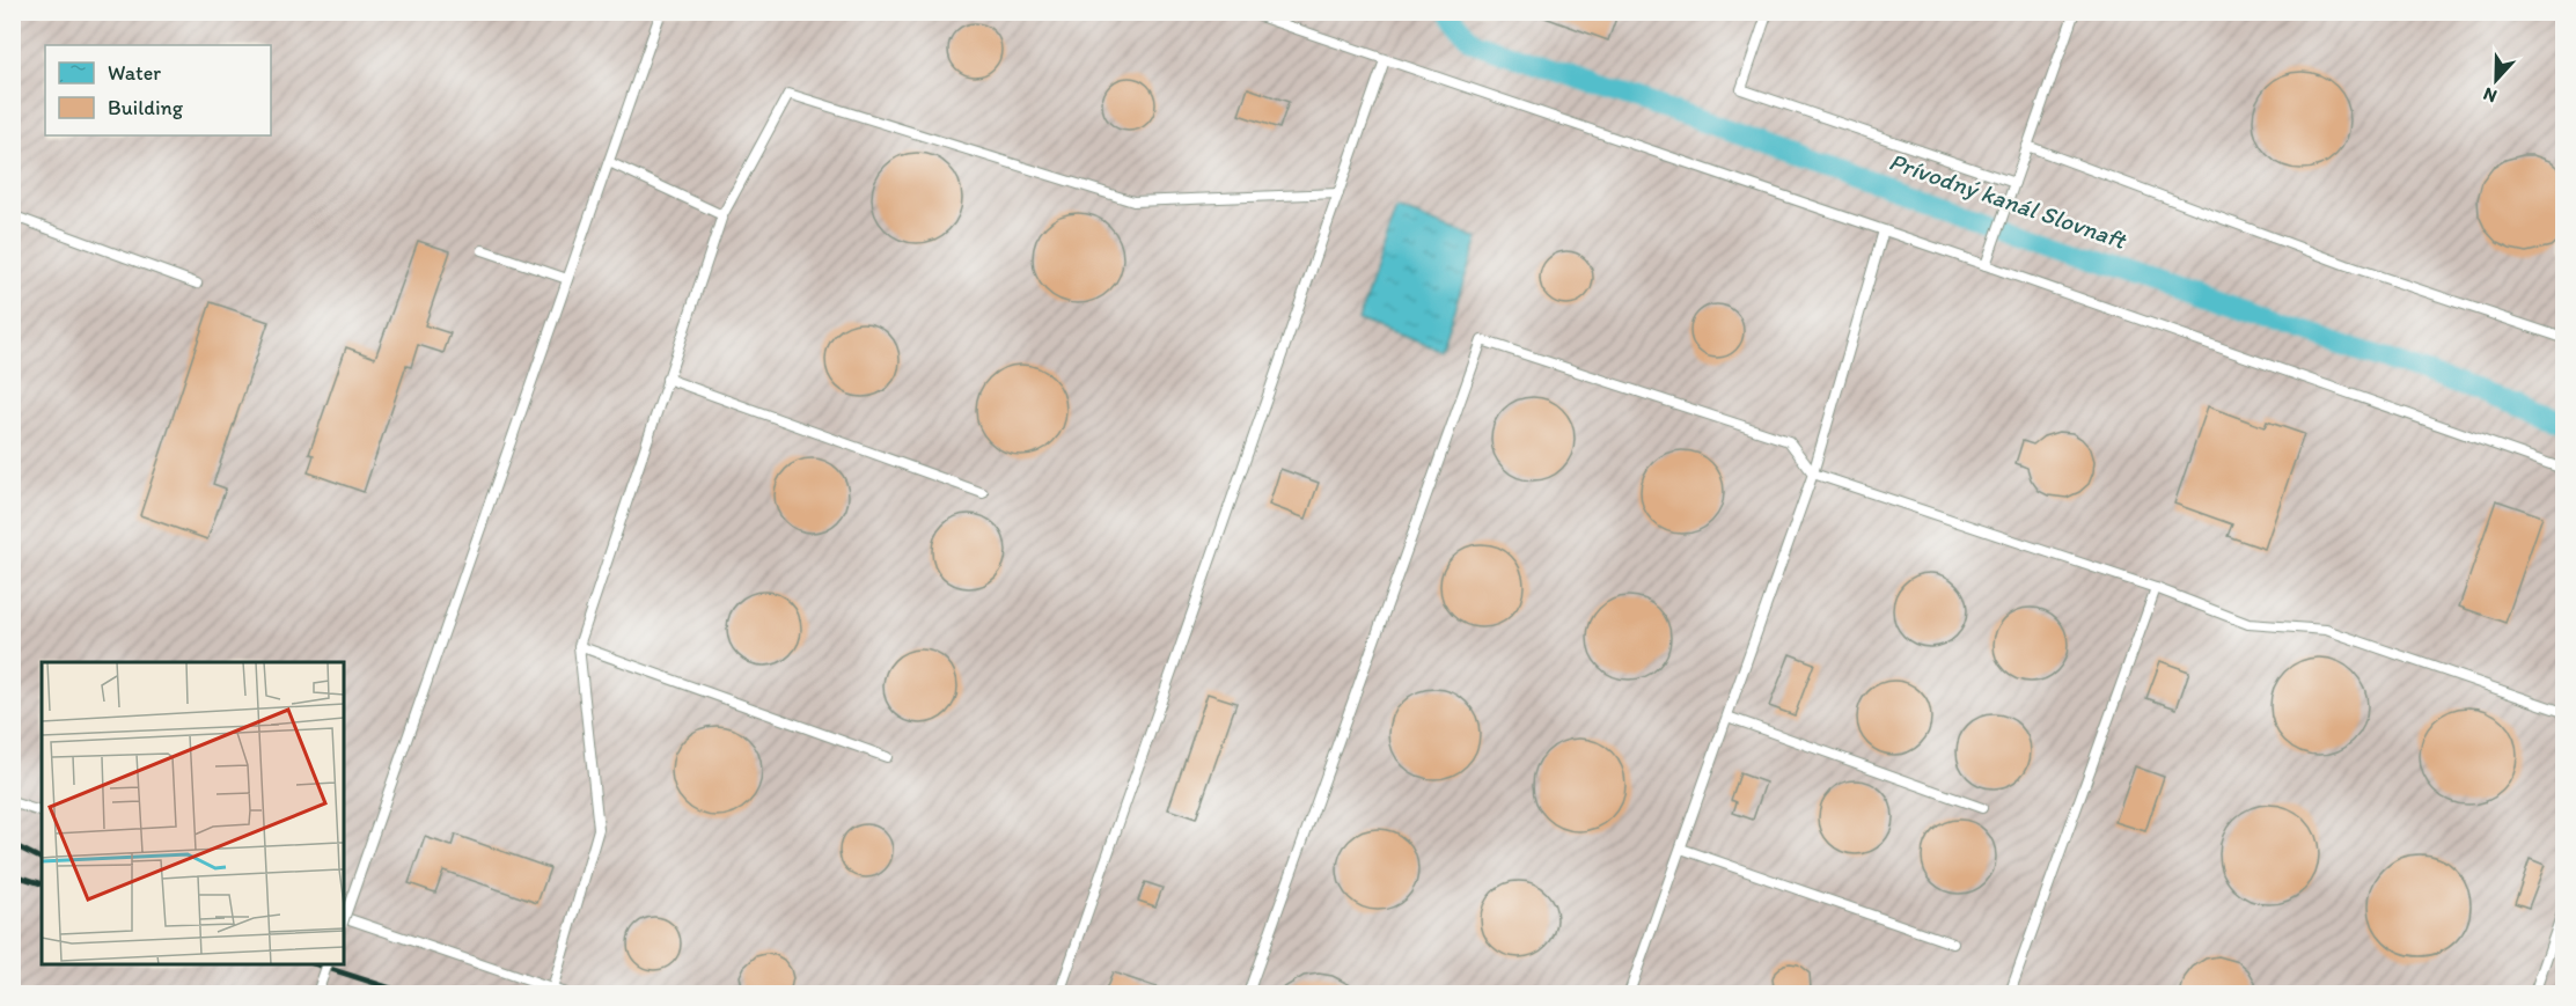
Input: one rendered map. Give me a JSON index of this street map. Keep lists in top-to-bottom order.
{
  "water": ["Prívodný kanál Slovnaft"],
  "legend": ["Water", "Building"],
  "north": "bottom"
}
